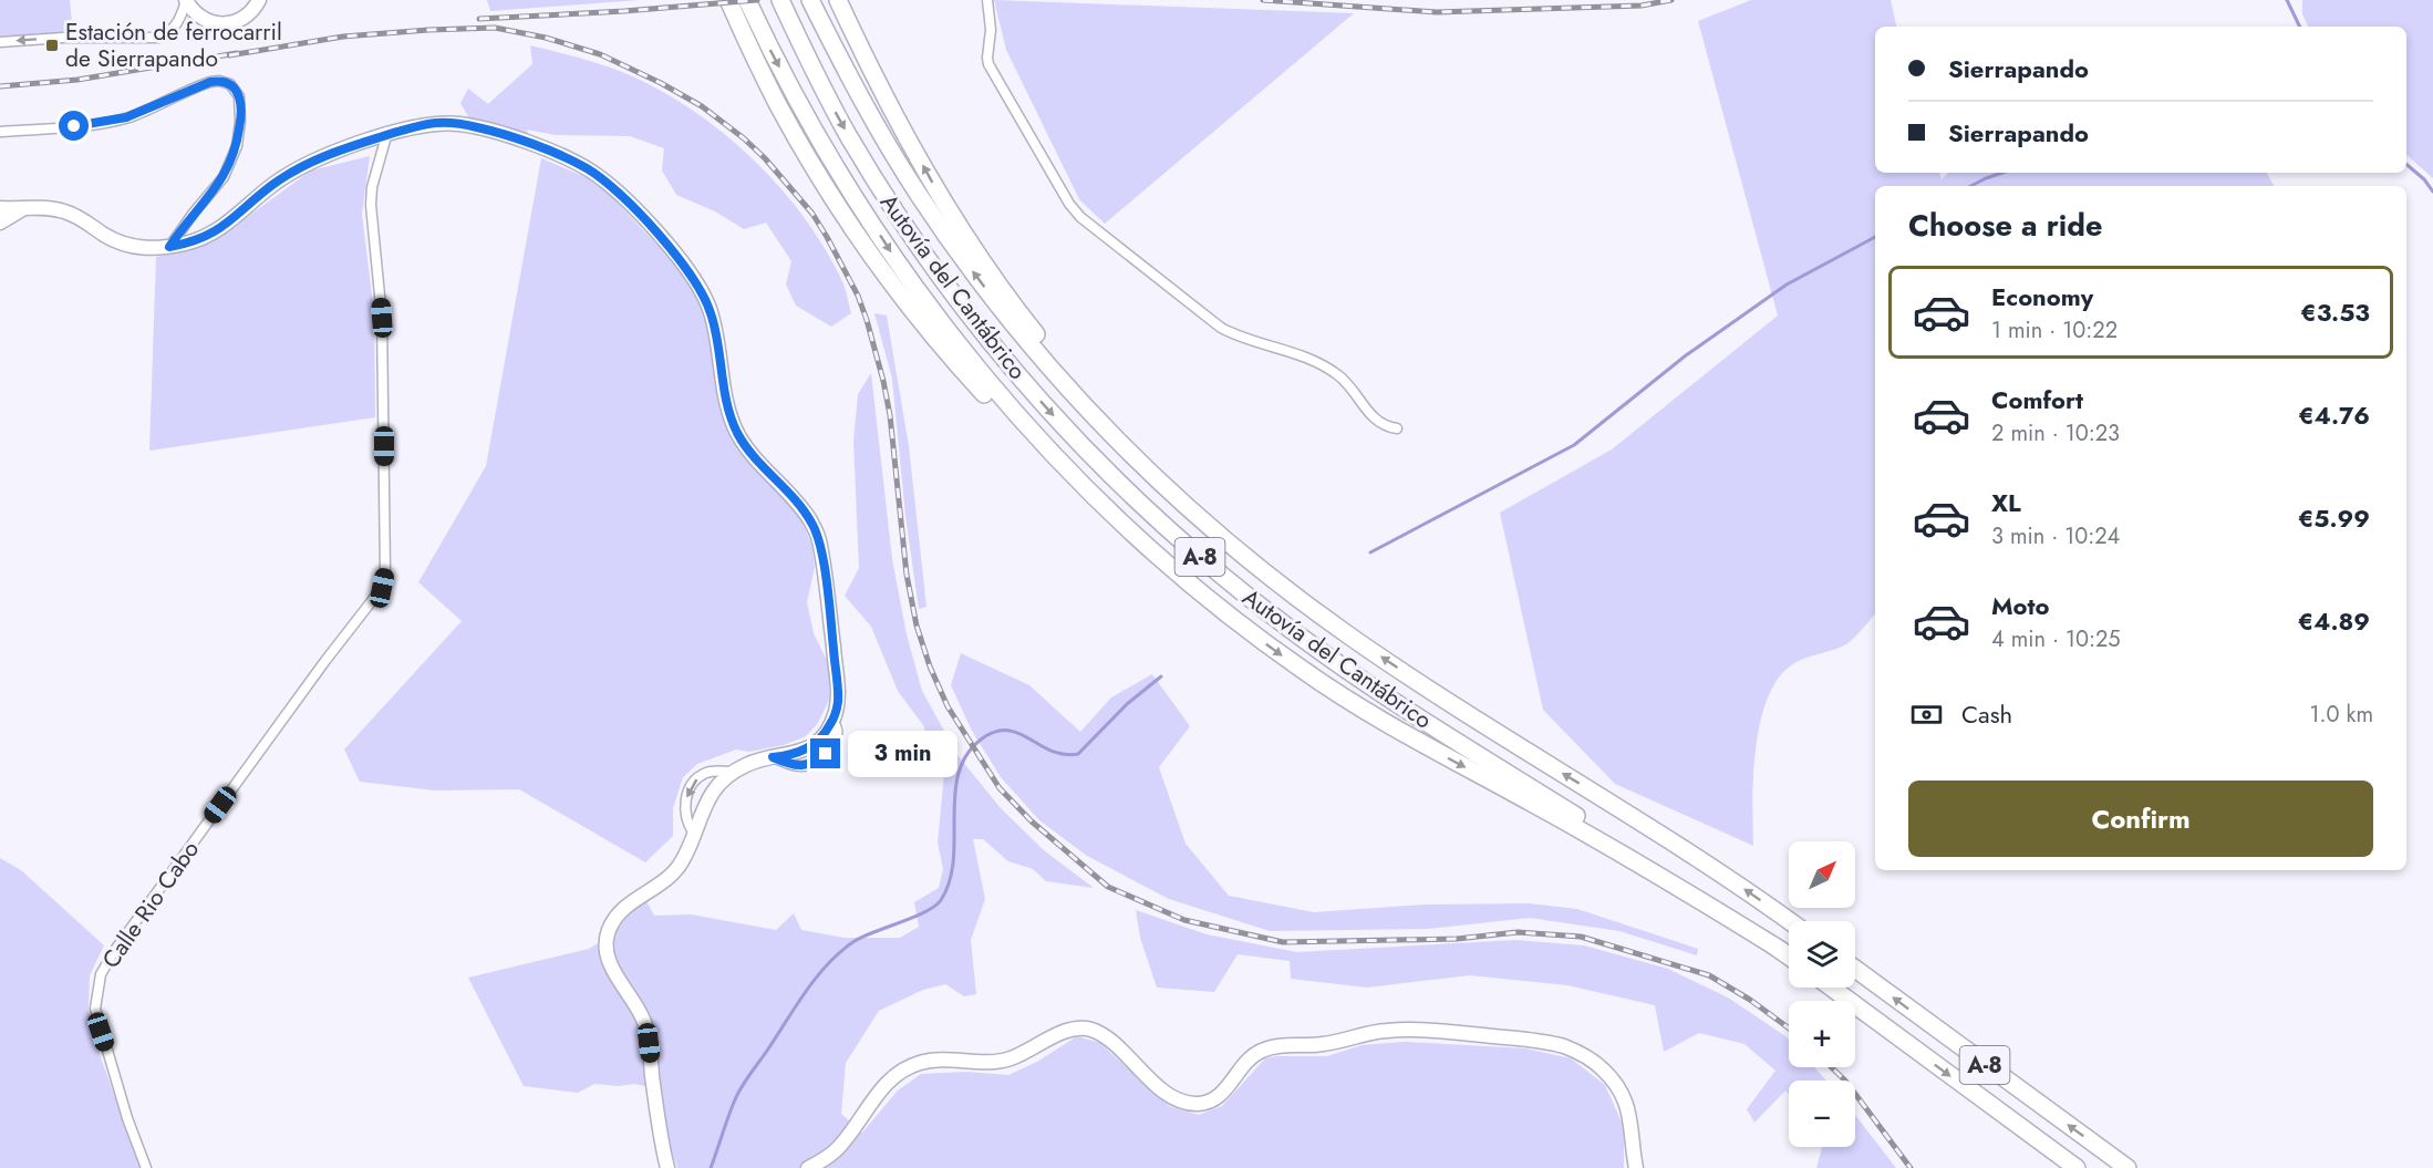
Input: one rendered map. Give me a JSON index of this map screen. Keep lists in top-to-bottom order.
{
  "streets": {
    "highway": ["Autovía del Cantábrico", "A-8"],
    "street": ["Calle Rio Cabo"]
  },
  "places": {
    "transit": ["Estación de ferrocarril de Sierrapando"]
  },
  "north": "top right",
  "page": {
    "banner": ["Sierrapando", "Sierrapando"],
    "heading": "Choose a ride",
    "list": [
      {
        "name": "Economy",
        "note": "1 min · 10:22",
        "value": "€3.53"
      },
      {
        "name": "Comfort",
        "note": "2 min · 10:23",
        "value": "€4.76"
      },
      {
        "name": "XL",
        "note": "3 min · 10:24",
        "value": "€5.99"
      },
      {
        "name": "Moto",
        "note": "4 min · 10:25",
        "value": "€4.89"
      }
    ],
    "pay": ["Cash", "1.0 km"],
    "bubble": "3 min",
    "buttons": "Confirm",
    "map_buttons": ["+", "−"]
  }
}
